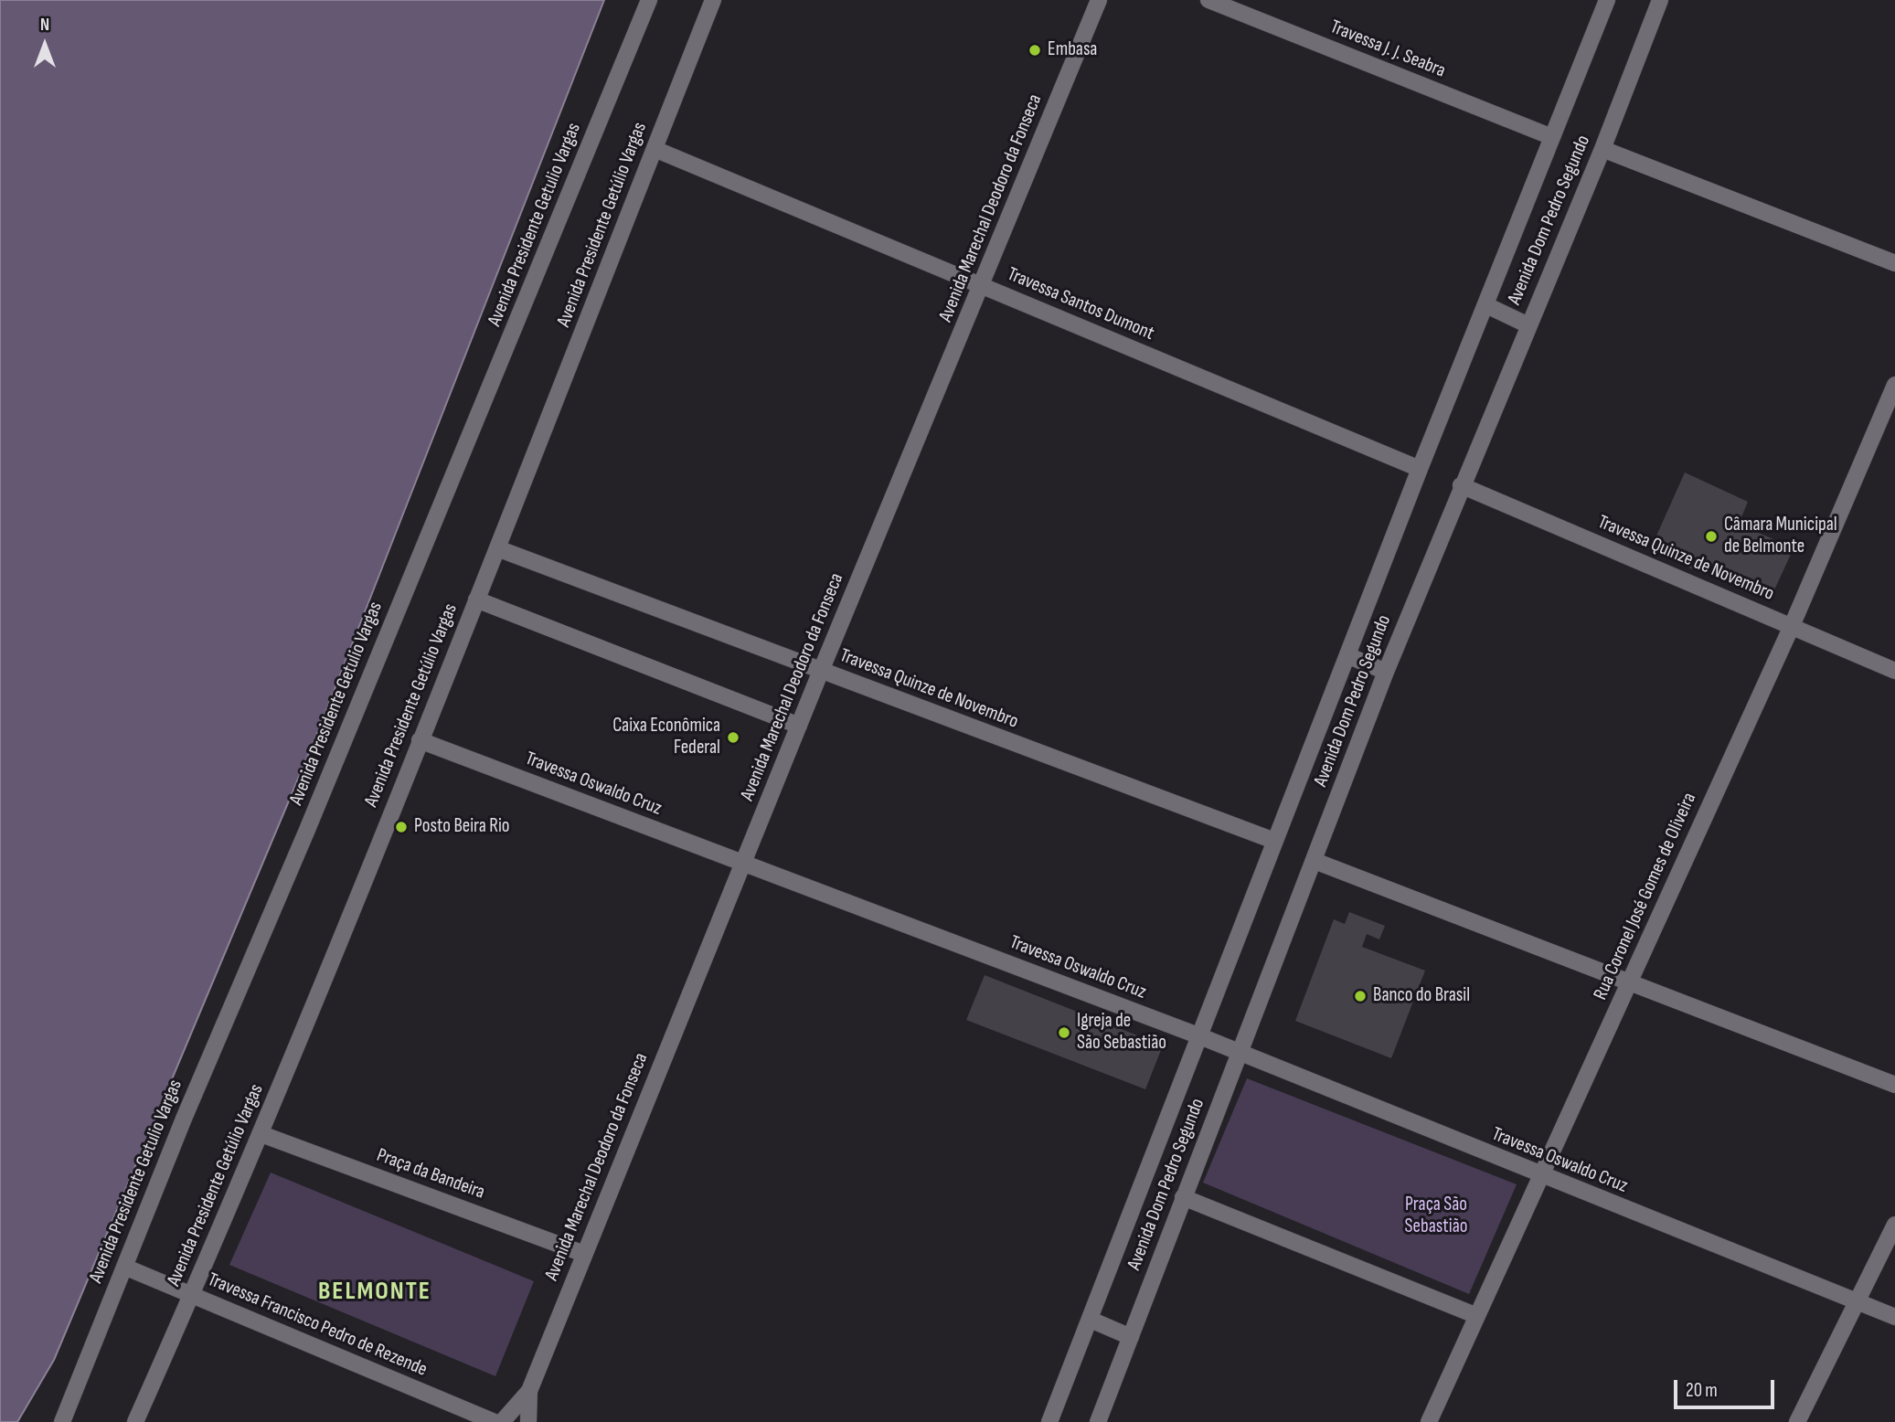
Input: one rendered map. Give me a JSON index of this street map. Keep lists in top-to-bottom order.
{
  "streets": {
    "street": [
      "Travessa J. J. Seabra",
      "Avenida Marechal Deodoro da Fonseca",
      "Avenida Dom Pedro Segundo",
      "Avenida Presidente Getulio Vargas",
      "Avenida Presidente Getúlio Vargas",
      "Travessa Santos Dumont",
      "Travessa Quinze de Novembro",
      "Travessa Oswaldo Cruz",
      "Rua Coronel José Gomes de Oliveira",
      "Praça da Bandeira",
      "Travessa Francisco Pedro de Rezende"
    ]
  },
  "crossings": [
    ["Travessa J. J. Seabra", "Avenida Dom Pedro Segundo"],
    ["Avenida Marechal Deodoro da Fonseca", "Travessa Santos Dumont"],
    ["Avenida Marechal Deodoro da Fonseca", "Travessa Quinze de Novembro"],
    ["Avenida Marechal Deodoro da Fonseca", "Travessa Oswaldo Cruz"],
    ["Avenida Marechal Deodoro da Fonseca", "Praça da Bandeira"],
    ["Avenida Dom Pedro Segundo", "Travessa Santos Dumont"],
    ["Avenida Dom Pedro Segundo", "Travessa Quinze de Novembro"],
    ["Avenida Dom Pedro Segundo", "Travessa Oswaldo Cruz"],
    ["Avenida Presidente Getulio Vargas", "Travessa Francisco Pedro de Rezende"],
    ["Avenida Presidente Getúlio Vargas", "Travessa Santos Dumont"],
    ["Avenida Presidente Getúlio Vargas", "Travessa Quinze de Novembro"],
    ["Avenida Presidente Getúlio Vargas", "Travessa Oswaldo Cruz"],
    ["Avenida Presidente Getúlio Vargas", "Praça da Bandeira"],
    ["Avenida Presidente Getúlio Vargas", "Travessa Francisco Pedro de Rezende"],
    ["Travessa Quinze de Novembro", "Rua Coronel José Gomes de Oliveira"],
    ["Travessa Oswaldo Cruz", "Rua Coronel José Gomes de Oliveira"]
  ],
  "districts": ["BELMONTE"],
  "parks": ["Praça São Sebastião"],
  "places": [
    "Embasa",
    "Câmara Municipal de Belmonte",
    "Caixa Econômica Federal",
    "Posto Beira Rio",
    "Banco do Brasil",
    "Igreja de São Sebastião"
  ],
  "scale_bar": "20 m",
  "north": "top"
}
